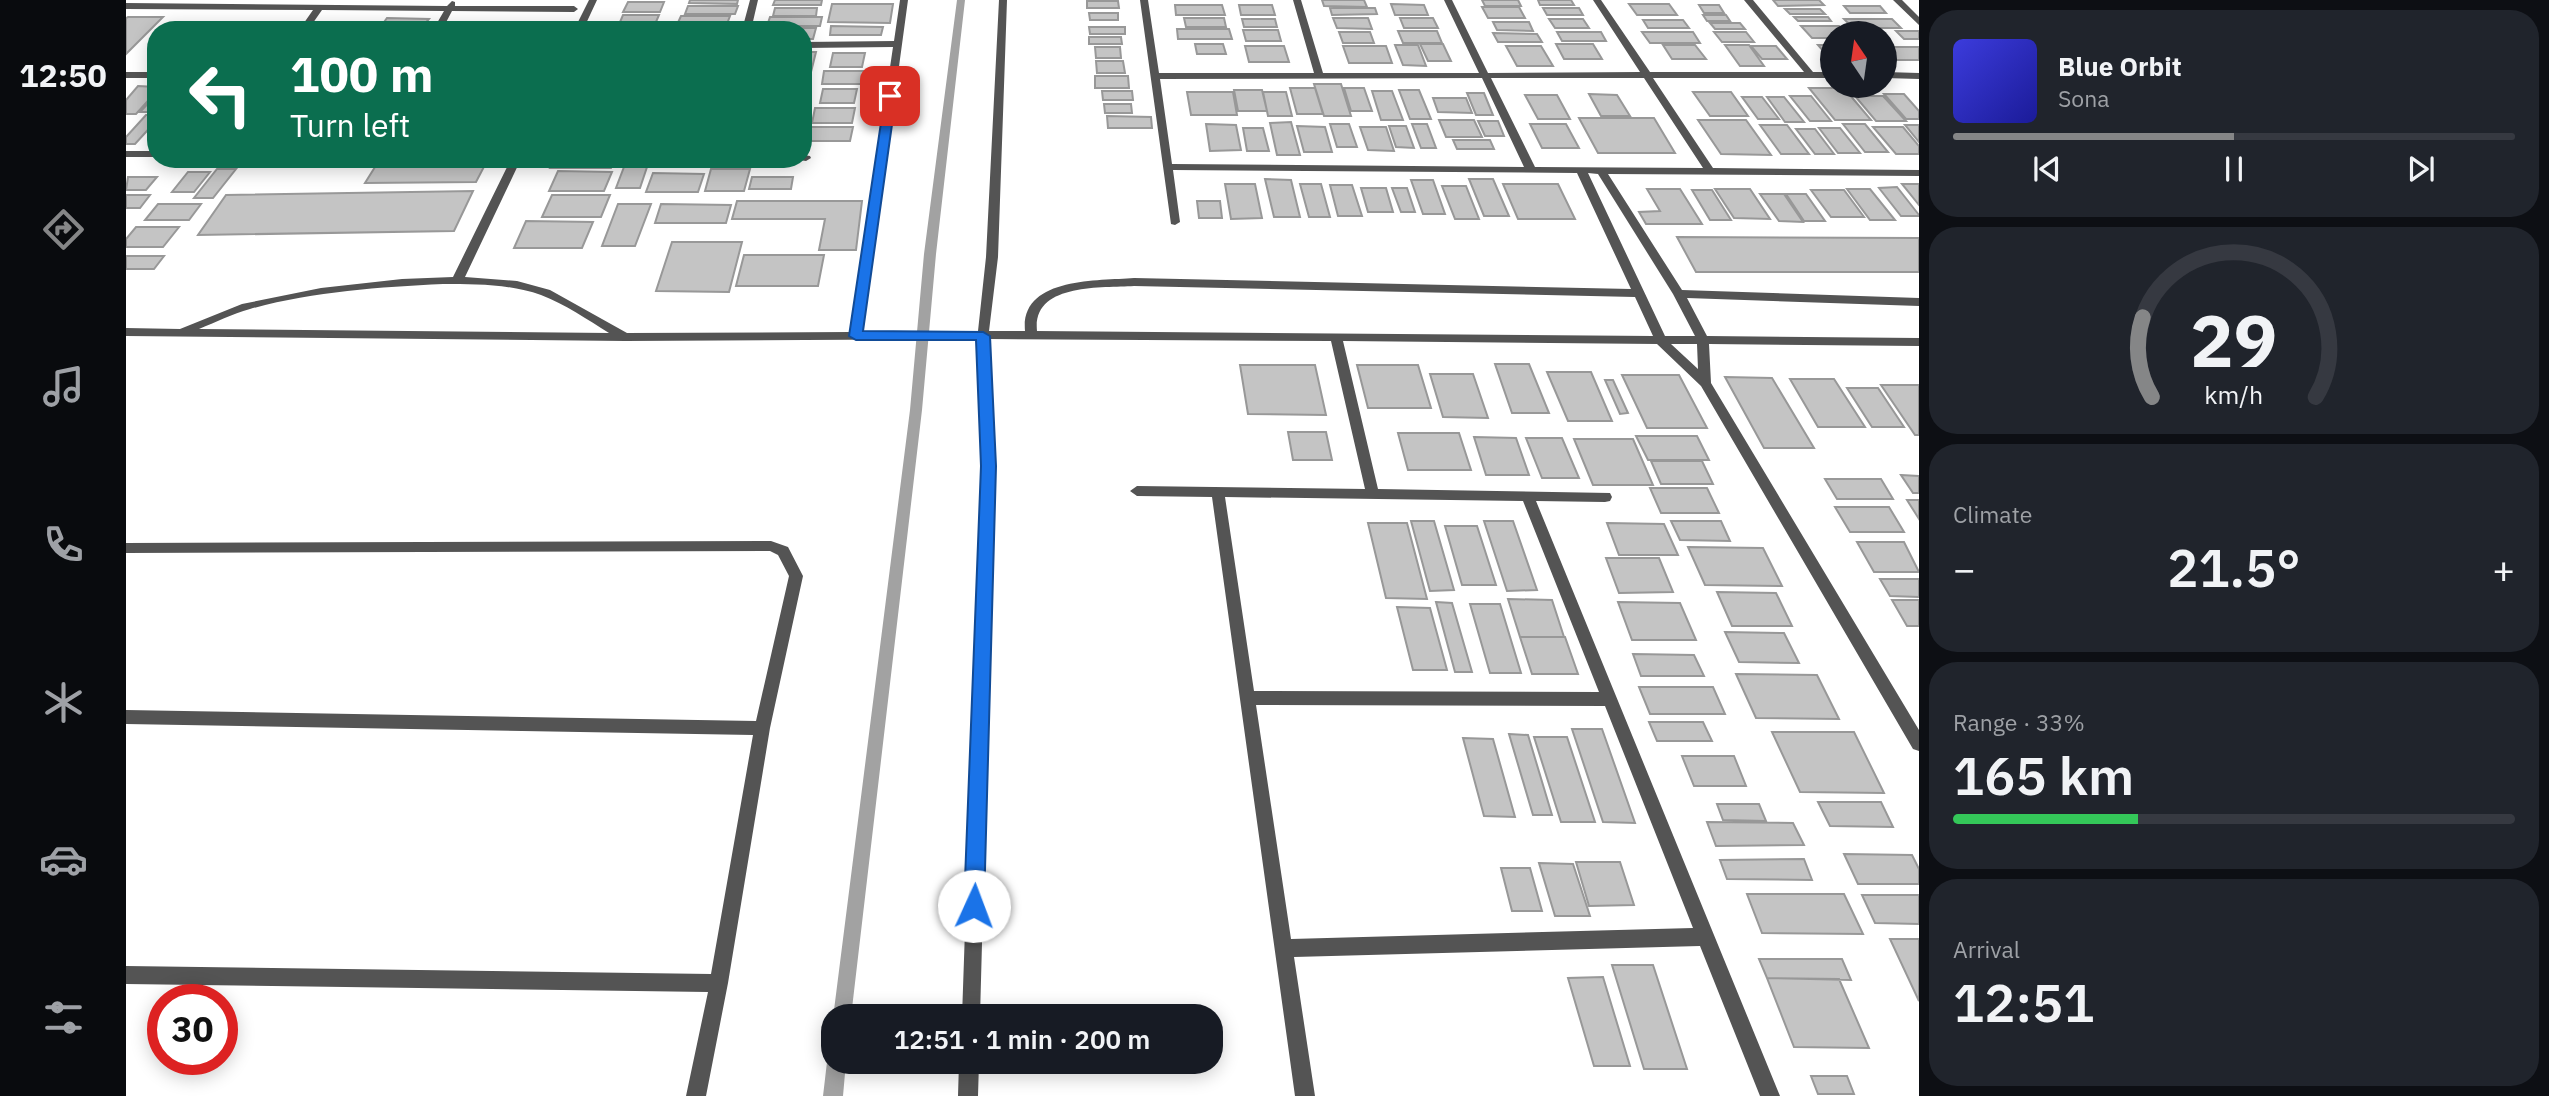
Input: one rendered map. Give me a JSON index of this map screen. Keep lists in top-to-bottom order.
{
  "north": "top",
  "page": {
    "tabs": "12:50",
    "turn": ["100 m", "Turn left"],
    "song": ["Blue Orbit", "Sona"],
    "tile": [
      "Climate",
      ["Range · 33%", "165 km"],
      ["Arrival", "12:51"]
    ],
    "heat": ["−", "21.5°", "+"],
    "limit": "30",
    "trip": "12:51 · 1 min · 200 m",
    "gauge": ["29", "km/h"]
  }
}
